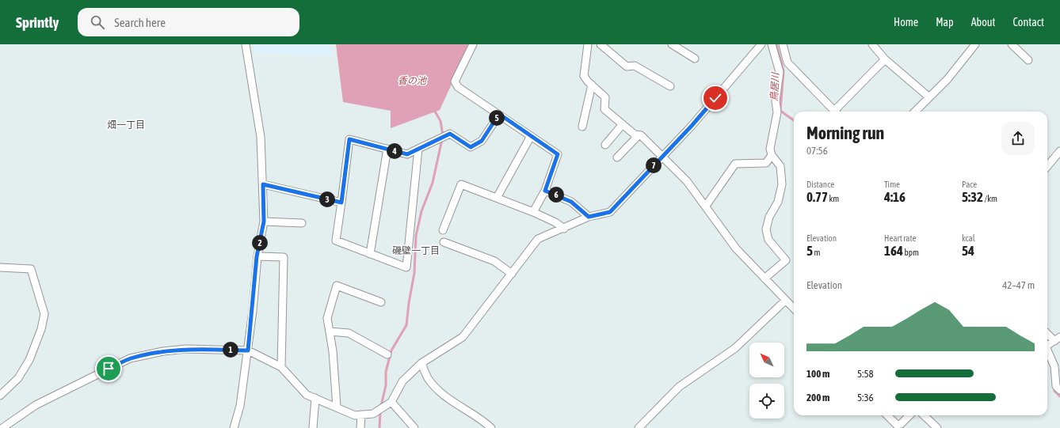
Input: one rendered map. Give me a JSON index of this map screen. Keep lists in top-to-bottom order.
{
  "districts": ["畑一丁目", "磯壁一丁目"],
  "water": ["香の池", "鳥居川"],
  "north": "top left",
  "page": {
    "header": "Sprintly",
    "search": "Search here",
    "nav": [
      "Home",
      "Map",
      "About",
      "Contact"
    ],
    "pins": [
      "5",
      "4",
      "7",
      "6",
      "3",
      "2",
      "1"
    ],
    "heading": ["Morning run", "07:56"],
    "stats": [
      ["Distance", "0.77 km"],
      ["Time", "4:16"],
      ["Pace", "5:32 /km"],
      ["Elevation", "5 m"],
      ["Heart rate", "164 bpm"],
      ["kcal", "54"]
    ],
    "chart": ["Elevation", "42–47 m"],
    "list": [
      {
        "name": "100 m",
        "note": "5:58"
      },
      {
        "name": "200 m",
        "note": "5:36"
      }
    ]
  }
}
